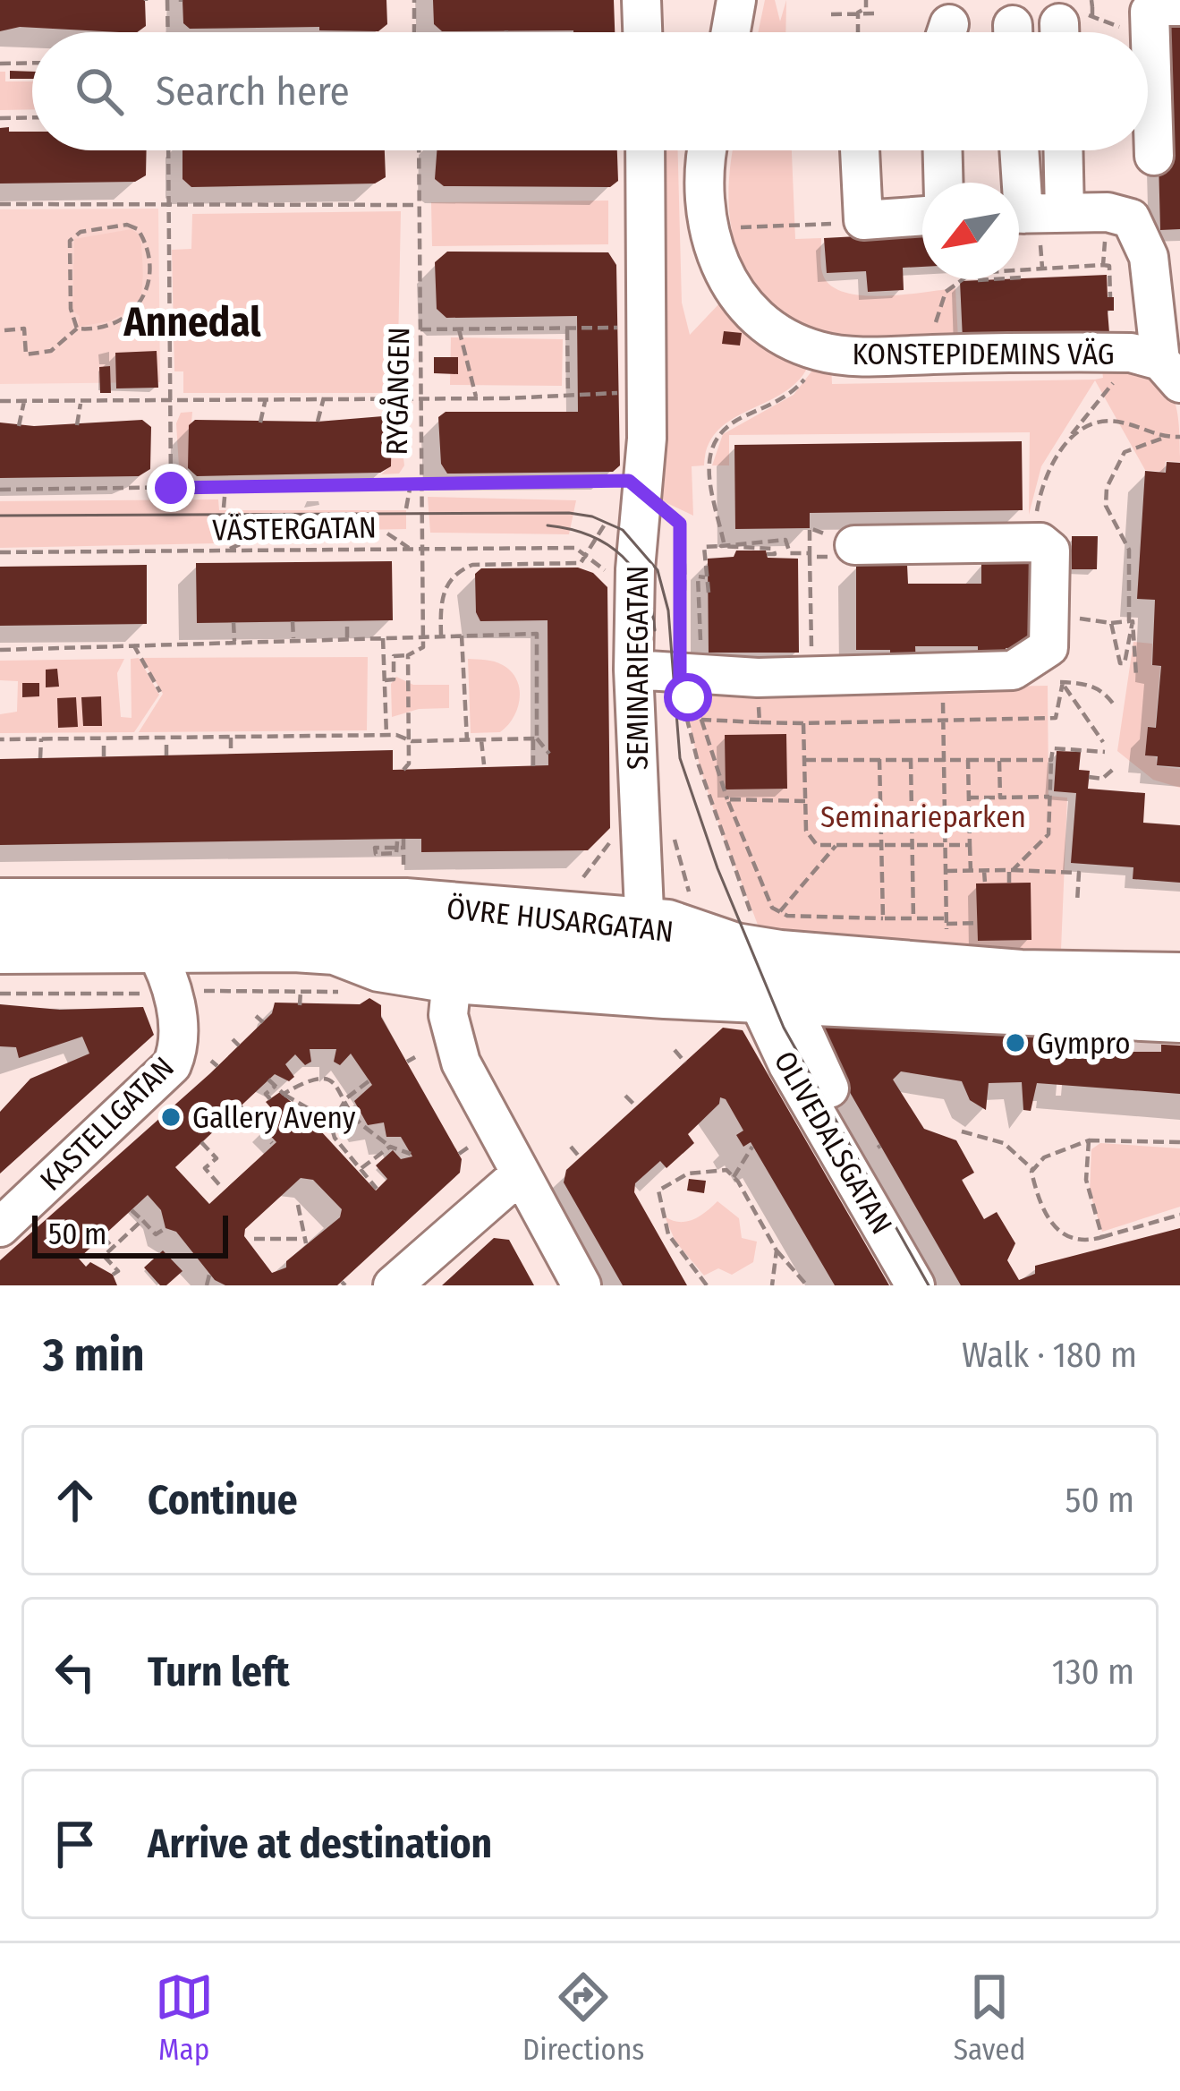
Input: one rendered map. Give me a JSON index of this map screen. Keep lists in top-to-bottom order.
{
  "streets": {
    "main road": ["ÖVRE HUSARGATAN"],
    "street": [
      "KONSTEPIDEMINS VÄG",
      "SEMINARIEGATAN",
      "KASTELLGATAN",
      "OLIVEDALSGATAN"
    ],
    "path": ["RYGÅNGEN", "VÄSTERGATAN"]
  },
  "crossings": [
    ["RYGÅNGEN", "VÄSTERGATAN"],
    ["SEMINARIEGATAN", "ÖVRE HUSARGATAN"],
    ["ÖVRE HUSARGATAN", "OLIVEDALSGATAN"]
  ],
  "districts": ["Annedal"],
  "parks": ["Seminarieparken"],
  "places": ["Gympro", "Gallery Aveny"],
  "scale_bar": "50 m",
  "north": "bottom left",
  "page": {
    "search": "Search here",
    "scale": "50 m",
    "heading": ["3 min", "Walk · 180 m"],
    "list": [
      ["Continue", "50 m"],
      ["Turn left", "130 m"],
      "Arrive at destination"
    ],
    "nav": ["Map", "Directions", "Saved"]
  }
}
